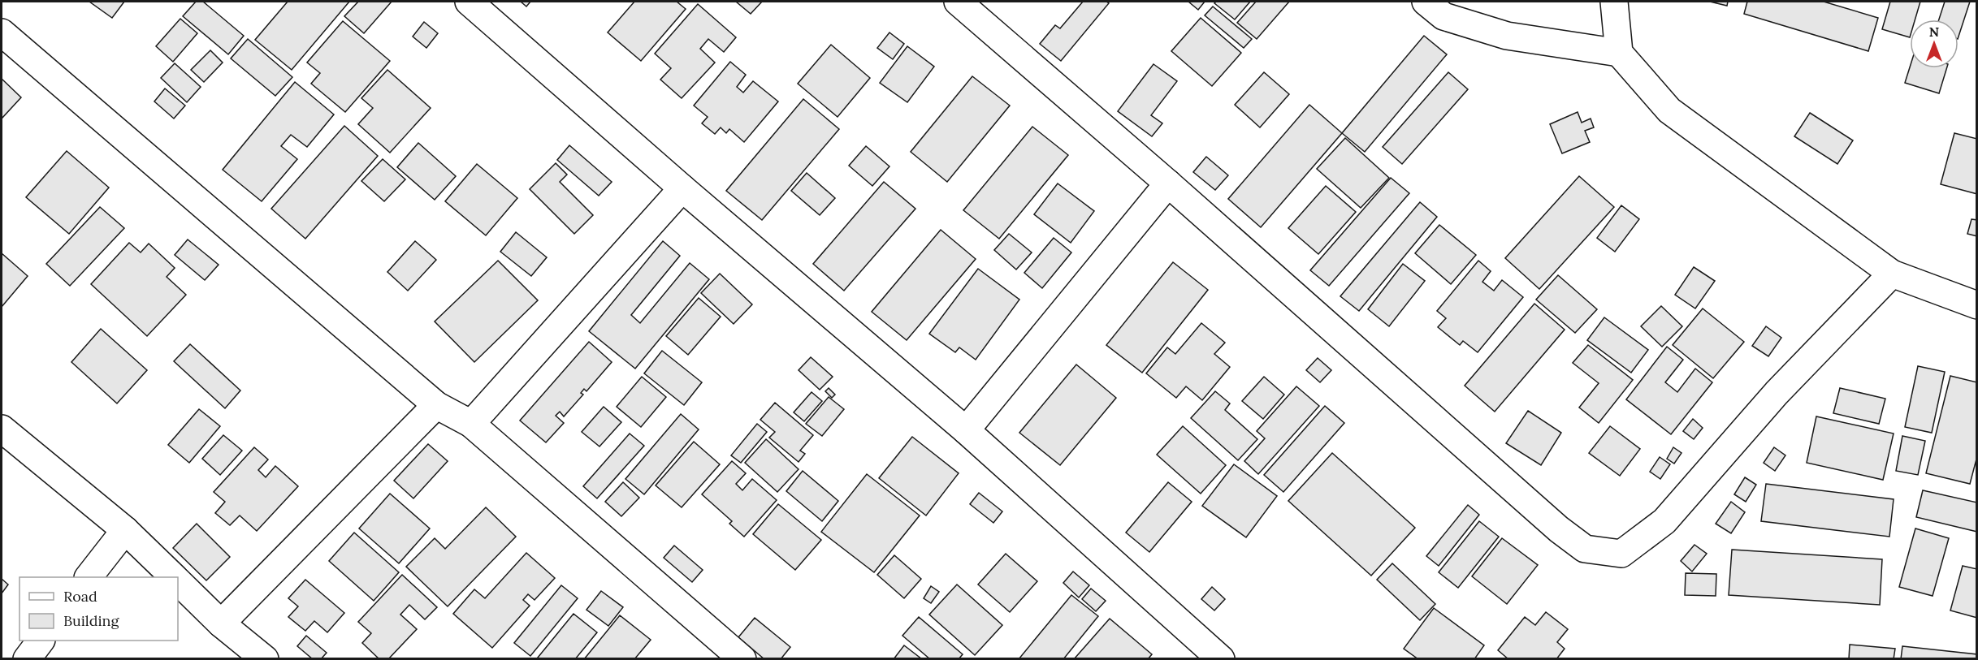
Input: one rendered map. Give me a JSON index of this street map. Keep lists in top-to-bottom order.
{
  "legend": ["Road", "Building"],
  "north": "top"
}
